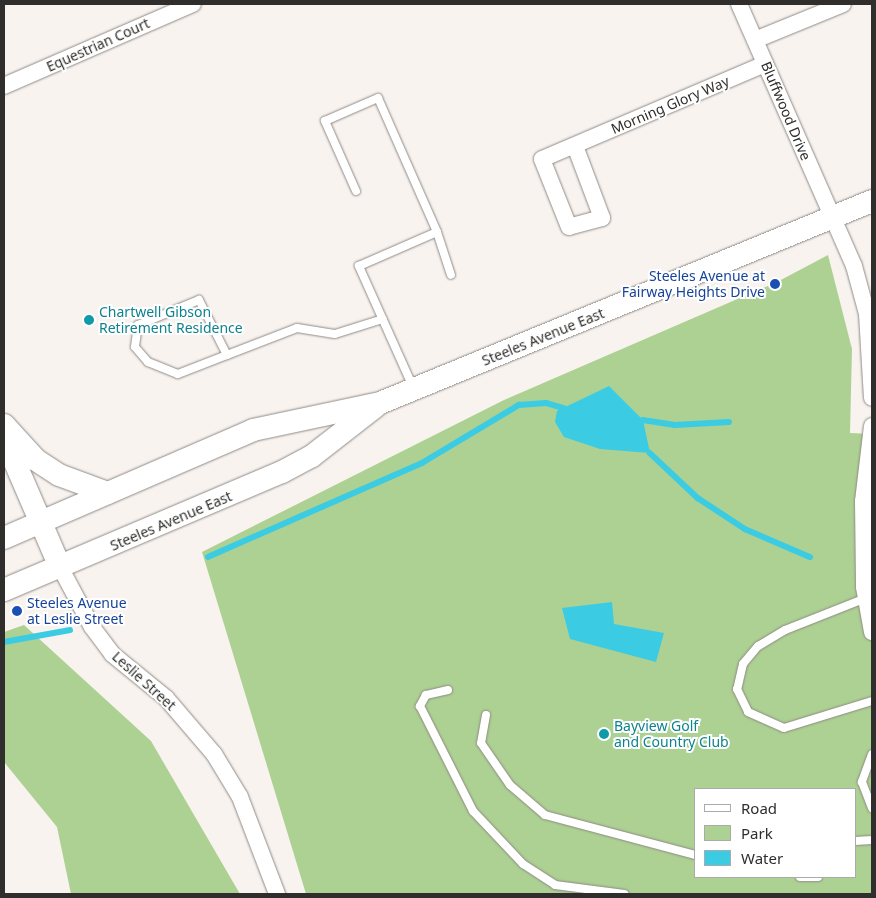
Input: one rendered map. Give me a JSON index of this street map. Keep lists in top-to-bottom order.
{
  "streets": {
    "main road": ["Steeles Avenue East", "Leslie Street"],
    "street": ["Equestrian Court", "Morning Glory Way", "Bluffwood Drive"]
  },
  "crossings": [
    ["Morning Glory Way", "Bluffwood Drive"],
    ["Bluffwood Drive", "Steeles Avenue East"],
    ["Steeles Avenue East", "Leslie Street"]
  ],
  "places": [
    "Steeles Avenue at Fairway Heights Drive",
    "Chartwell Gibson Retirement Residence",
    "Steeles Avenue at Leslie Street",
    "Bayview Golf and Country Club"
  ],
  "legend": ["Road", "Park", "Water"]
}
